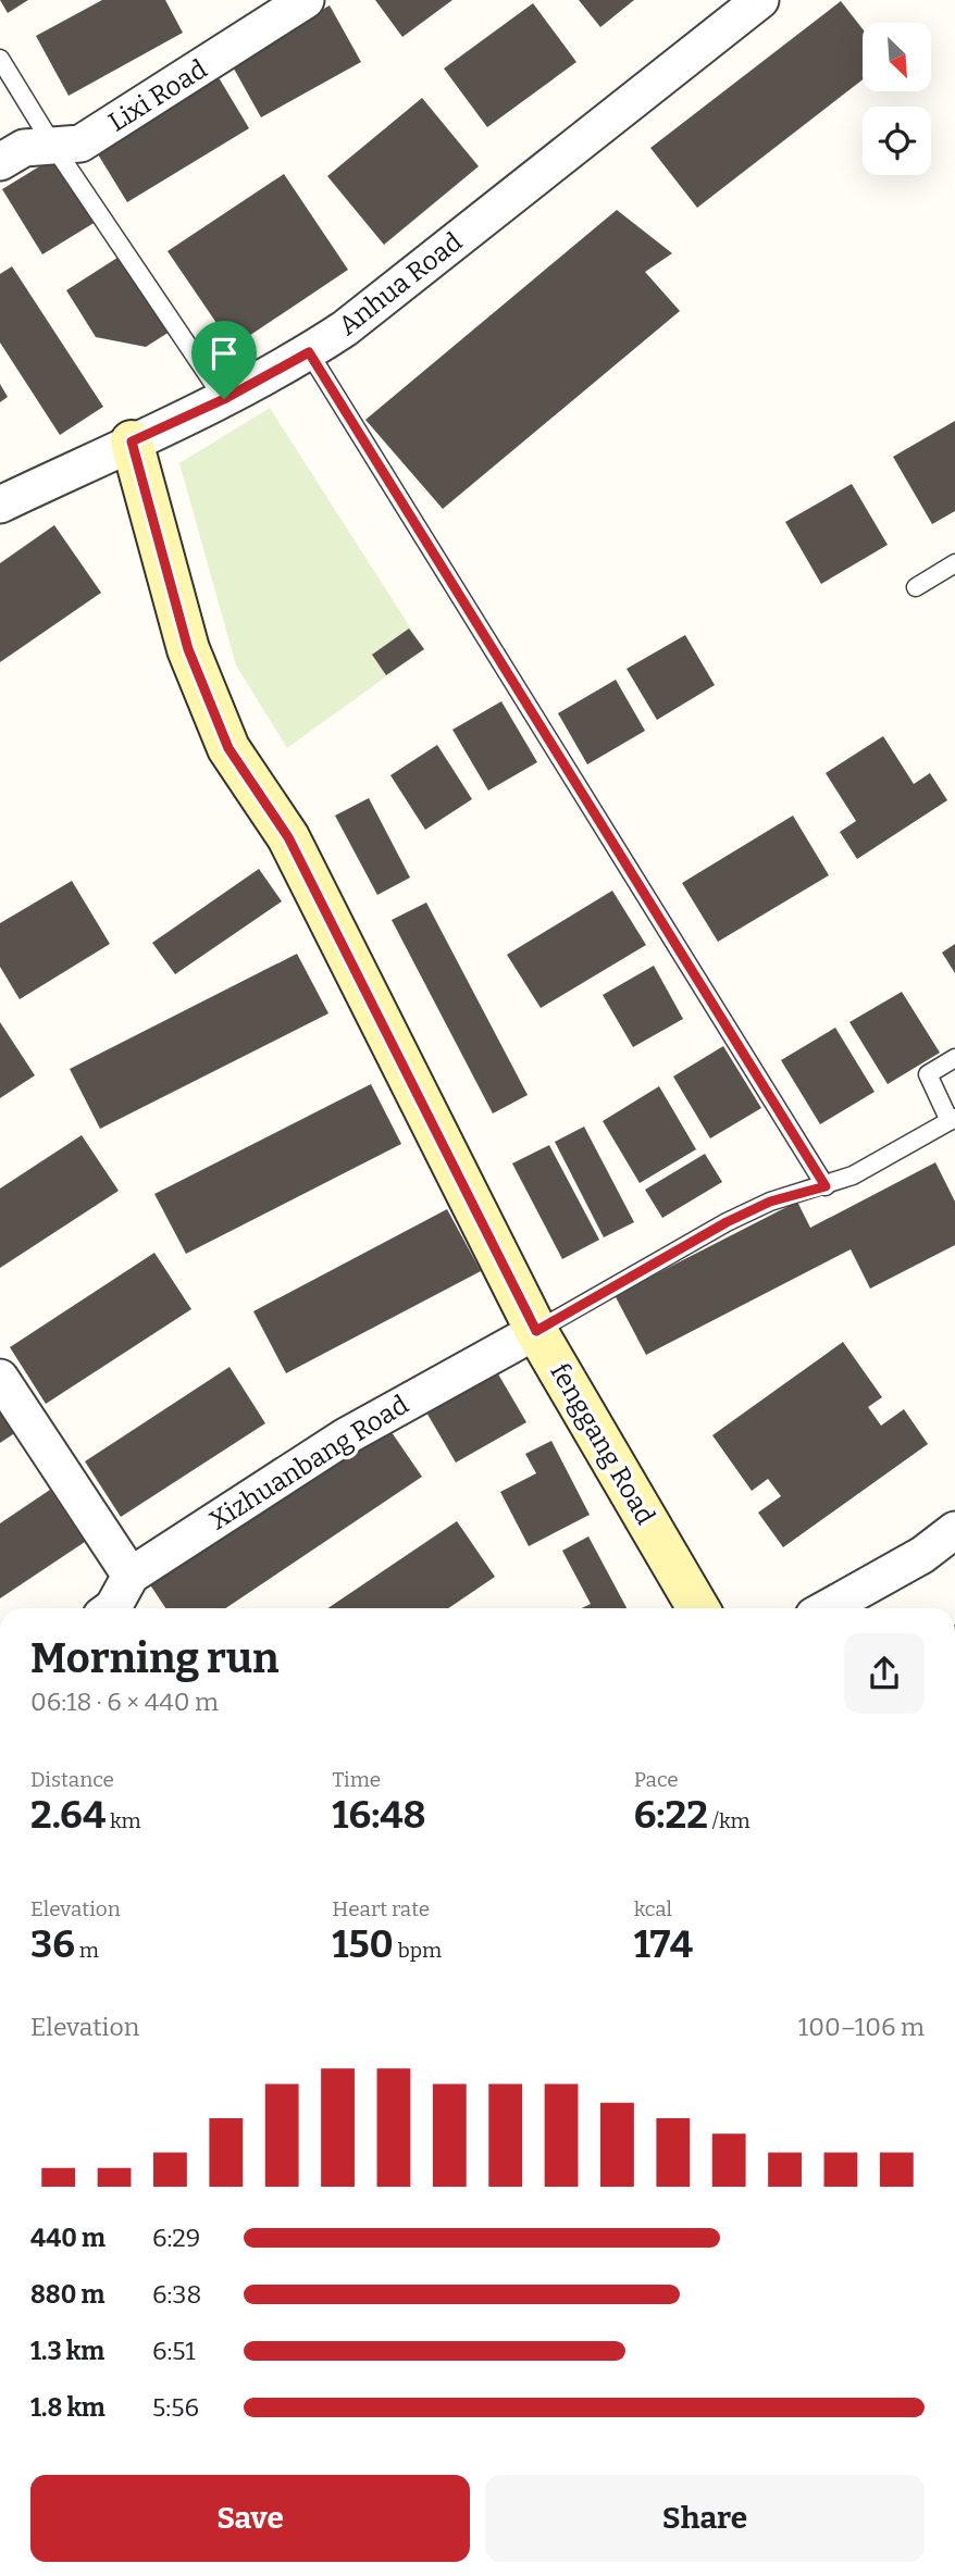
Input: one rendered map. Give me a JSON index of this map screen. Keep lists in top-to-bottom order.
{
  "streets": {
    "street": [
      "Lixi Road",
      "Anhua Road",
      "fenggang Road",
      "Xizhuanbang Road"
    ]
  },
  "crossings": [
    ["Anhua Road", "fenggang Road"],
    ["fenggang Road", "Xizhuanbang Road"]
  ],
  "north": "bottom right",
  "page": {
    "heading": ["Morning run", "06:18 · 6 × 440 m"],
    "stats": [
      ["Distance", "2.64 km"],
      ["Time", "16:48"],
      ["Pace", "6:22 /km"],
      ["Elevation", "36 m"],
      ["Heart rate", "150 bpm"],
      ["kcal", "174"]
    ],
    "chart": ["Elevation", "100–106 m"],
    "list": [
      {
        "name": "440 m",
        "note": "6:29"
      },
      {
        "name": "880 m",
        "note": "6:38"
      },
      {
        "name": "1.3 km",
        "note": "6:51"
      },
      {
        "name": "1.8 km",
        "note": "5:56"
      }
    ],
    "buttons": ["Save", "Share"]
  }
}
